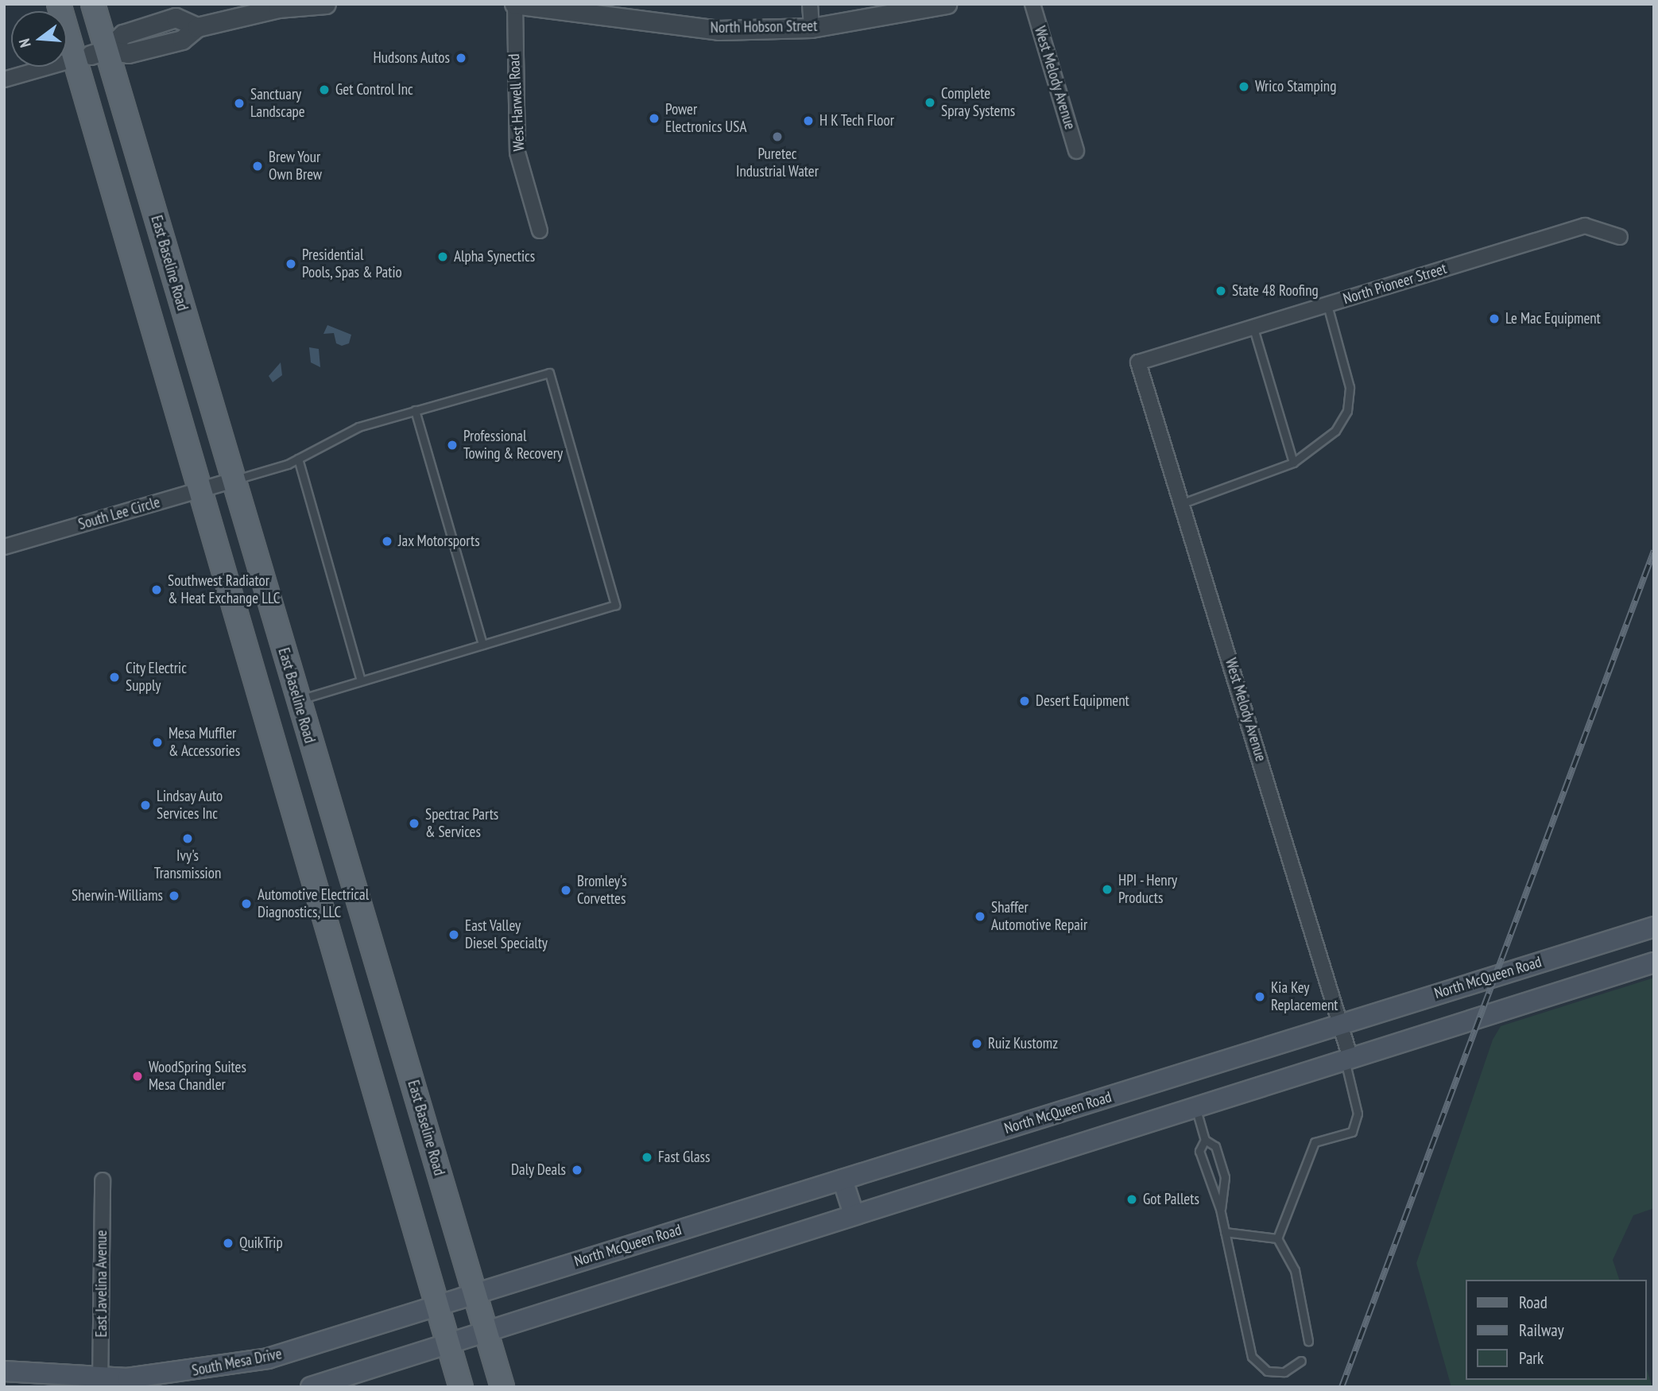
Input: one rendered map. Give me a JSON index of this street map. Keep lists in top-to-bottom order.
{
  "streets": {
    "main road": ["East Baseline Road", "North McQueen Road", "South Mesa Drive"],
    "street": [
      "North Hobson Street",
      "West Melody Avenue",
      "West Harwell Road",
      "North Pioneer Street",
      "South Lee Circle",
      "East Javelina Avenue"
    ]
  },
  "crossings": [
    ["North Hobson Street", "West Harwell Road"],
    ["West Melody Avenue", "North Pioneer Street"],
    ["West Melody Avenue", "North McQueen Road"],
    ["East Baseline Road", "South Lee Circle"],
    ["East Baseline Road", "North McQueen Road"],
    ["East Baseline Road", "South Mesa Drive"],
    ["North McQueen Road", "South Mesa Drive"],
    ["East Javelina Avenue", "South Mesa Drive"]
  ],
  "places": [
    "Hudsons Autos",
    "Wrico Stamping",
    "Get Control Inc",
    "Complete Spray Systems",
    "Sanctuary Landscape",
    "Power Electronics USA",
    "H K Tech Floor",
    "Puretec Industrial Water",
    "Brew Your Own Brew",
    "Alpha Synectics",
    "Presidential Pools, Spas & Patio",
    "State 48 Roofing",
    "Le Mac Equipment",
    "Professional Towing & Recovery",
    "Jax Motorsports",
    "Southwest Radiator & Heat Exchange LLC",
    "City Electric Supply",
    "Desert Equipment",
    "Mesa Muffler & Accessories",
    "Lindsay Auto Services Inc",
    "Spectrac Parts & Services",
    "Ivy's Transmission",
    "HPI - Henry Products",
    "Bromley's Corvettes",
    "Sherwin-Williams",
    "Automotive Electrical Diagnostics, LLC",
    "Shaffer Automotive Repair",
    "East Valley Diesel Specialty",
    "Kia Key Replacement",
    "Ruiz Kustomz",
    "WoodSpring Suites Mesa Chandler",
    "Fast Glass",
    "Daly Deals",
    "Got Pallets",
    "QuikTrip"
  ],
  "legend": ["Road", "Railway", "Park"],
  "north": "left"
}
